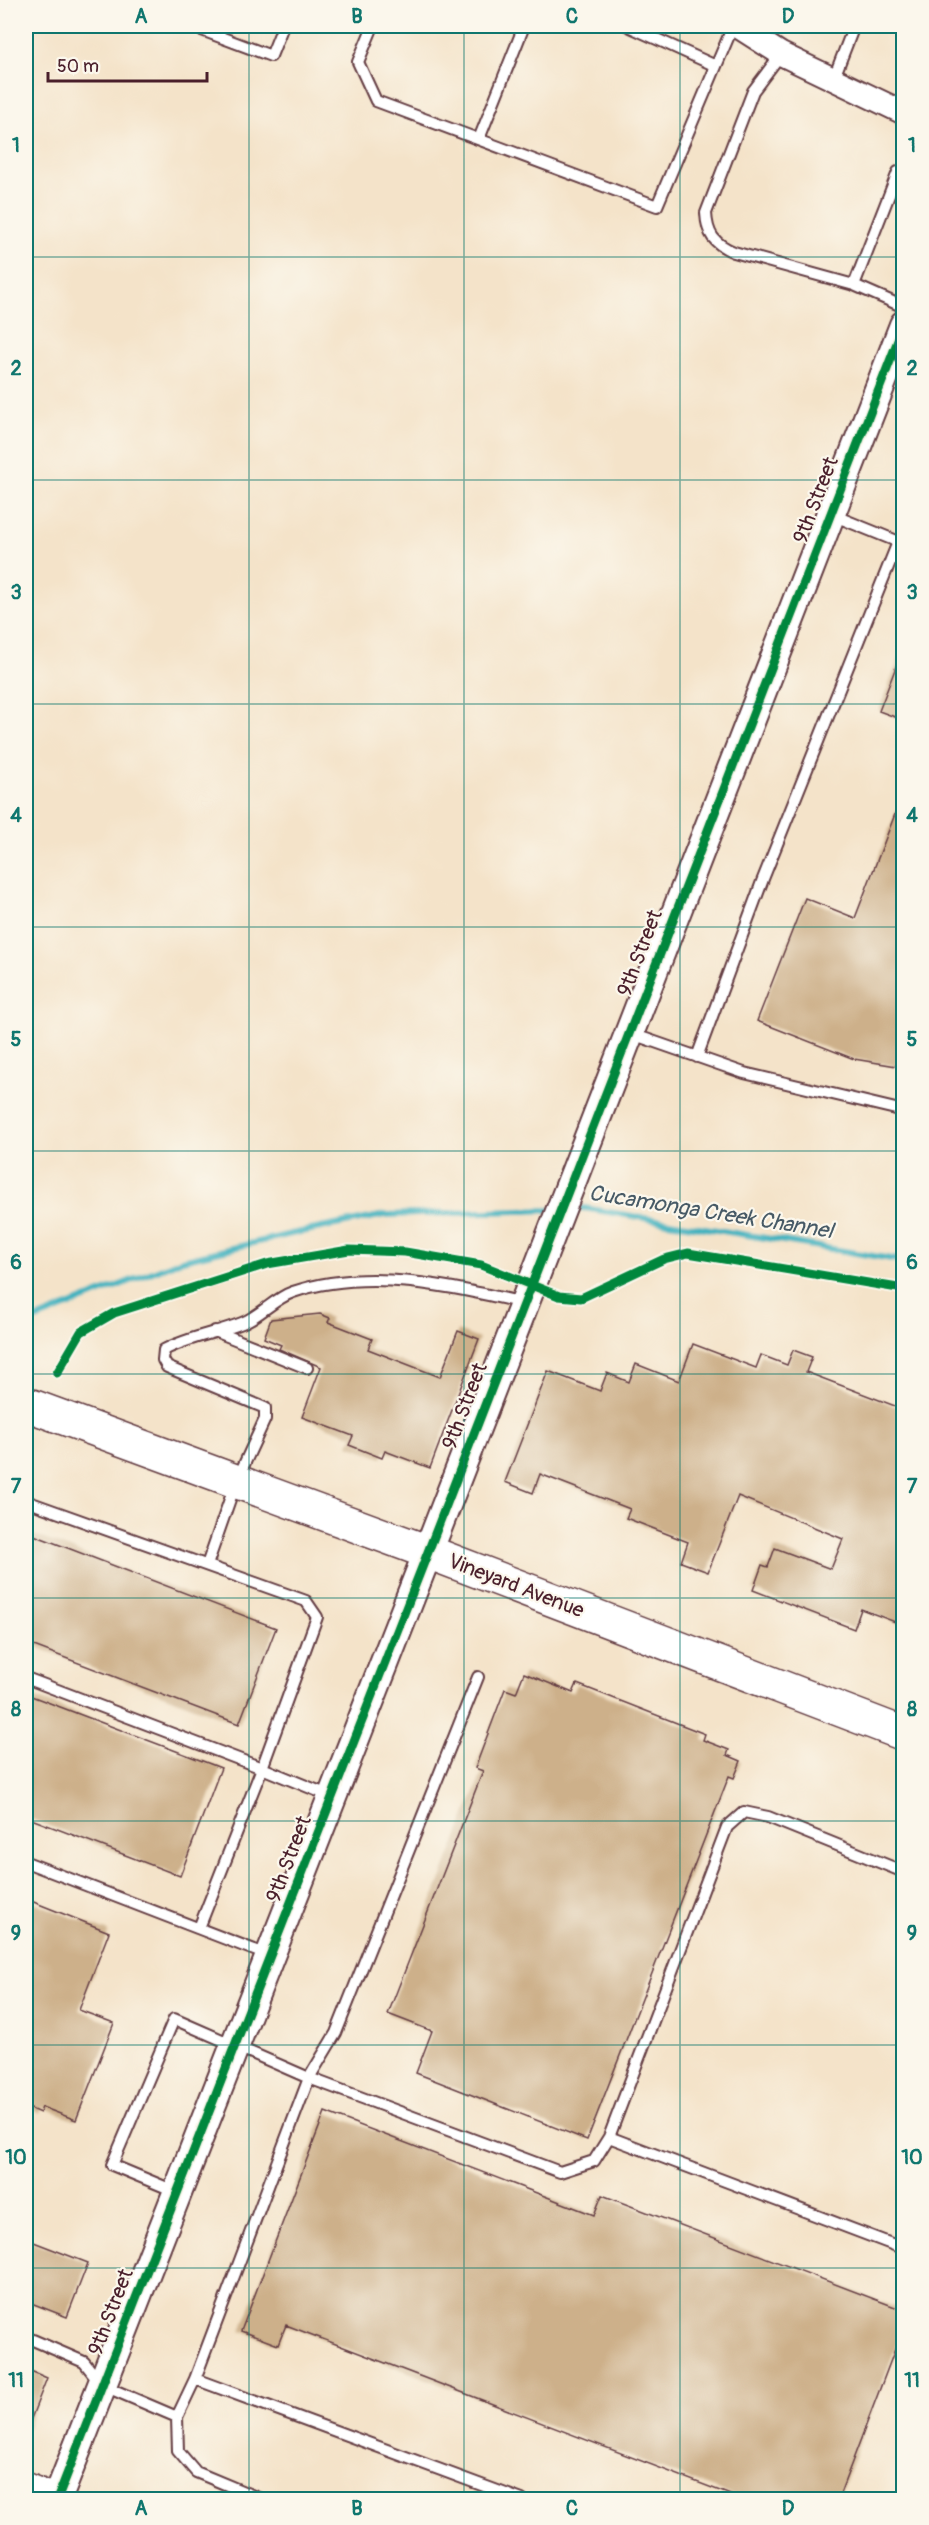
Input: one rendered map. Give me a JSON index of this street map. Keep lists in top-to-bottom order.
{
  "streets": {
    "main road": ["Vineyard Avenue"],
    "street": ["9th Street"]
  },
  "crossings": [
    ["9th Street", "Vineyard Avenue"]
  ],
  "water": ["Cucamonga Creek Channel"],
  "scale_bar": "50 m",
  "grid": {
    "columns": [
      "A",
      "B",
      "C",
      "D"
    ],
    "rows": [
      "1",
      "2",
      "3",
      "4",
      "5",
      "6",
      "7",
      "8",
      "9",
      "10",
      "11"
    ]
  }
}
